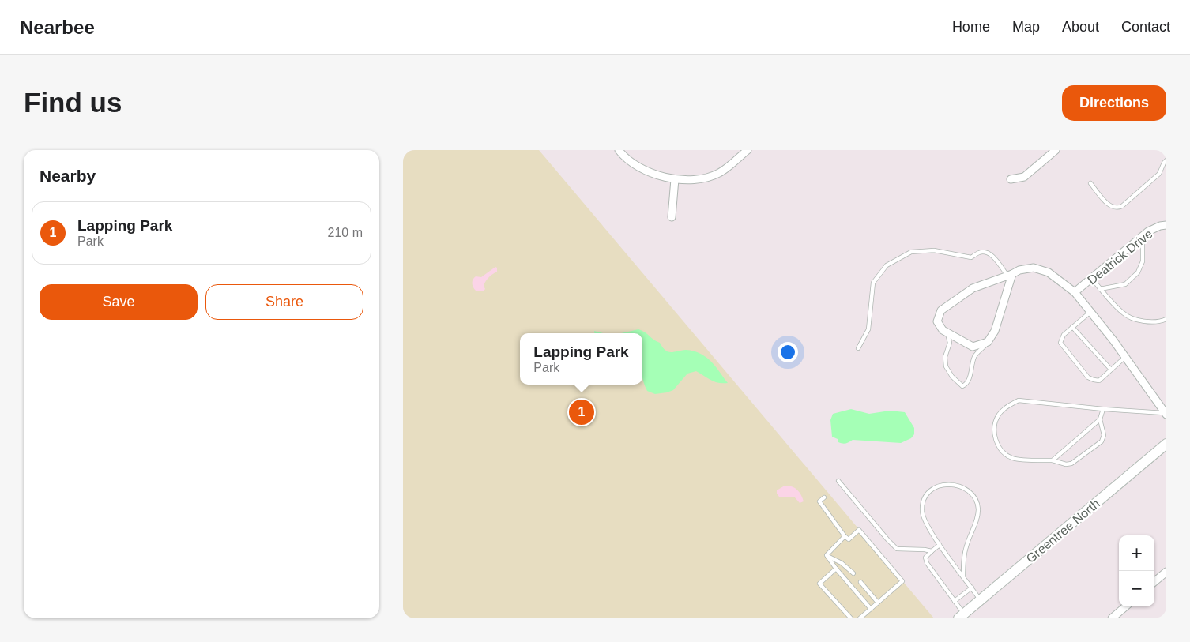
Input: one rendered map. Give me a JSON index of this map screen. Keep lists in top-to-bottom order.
{
  "streets": {
    "main road": ["Greentree North"],
    "street": ["Deatrick Drive"]
  },
  "page": {
    "header": "Nearbee",
    "nav": [
      "Home",
      "Map",
      "About",
      "Contact"
    ],
    "buttons": [
      "Directions",
      ["Save", "Share"]
    ],
    "title": "Find us",
    "heading": "Nearby",
    "list": [
      {
        "mark": "1",
        "name": "Lapping Park",
        "note": "Park",
        "value": "210 m"
      }
    ],
    "popup": ["Lapping Park", "Park"],
    "pins": "1",
    "map_buttons": ["+", "−"]
  }
}
